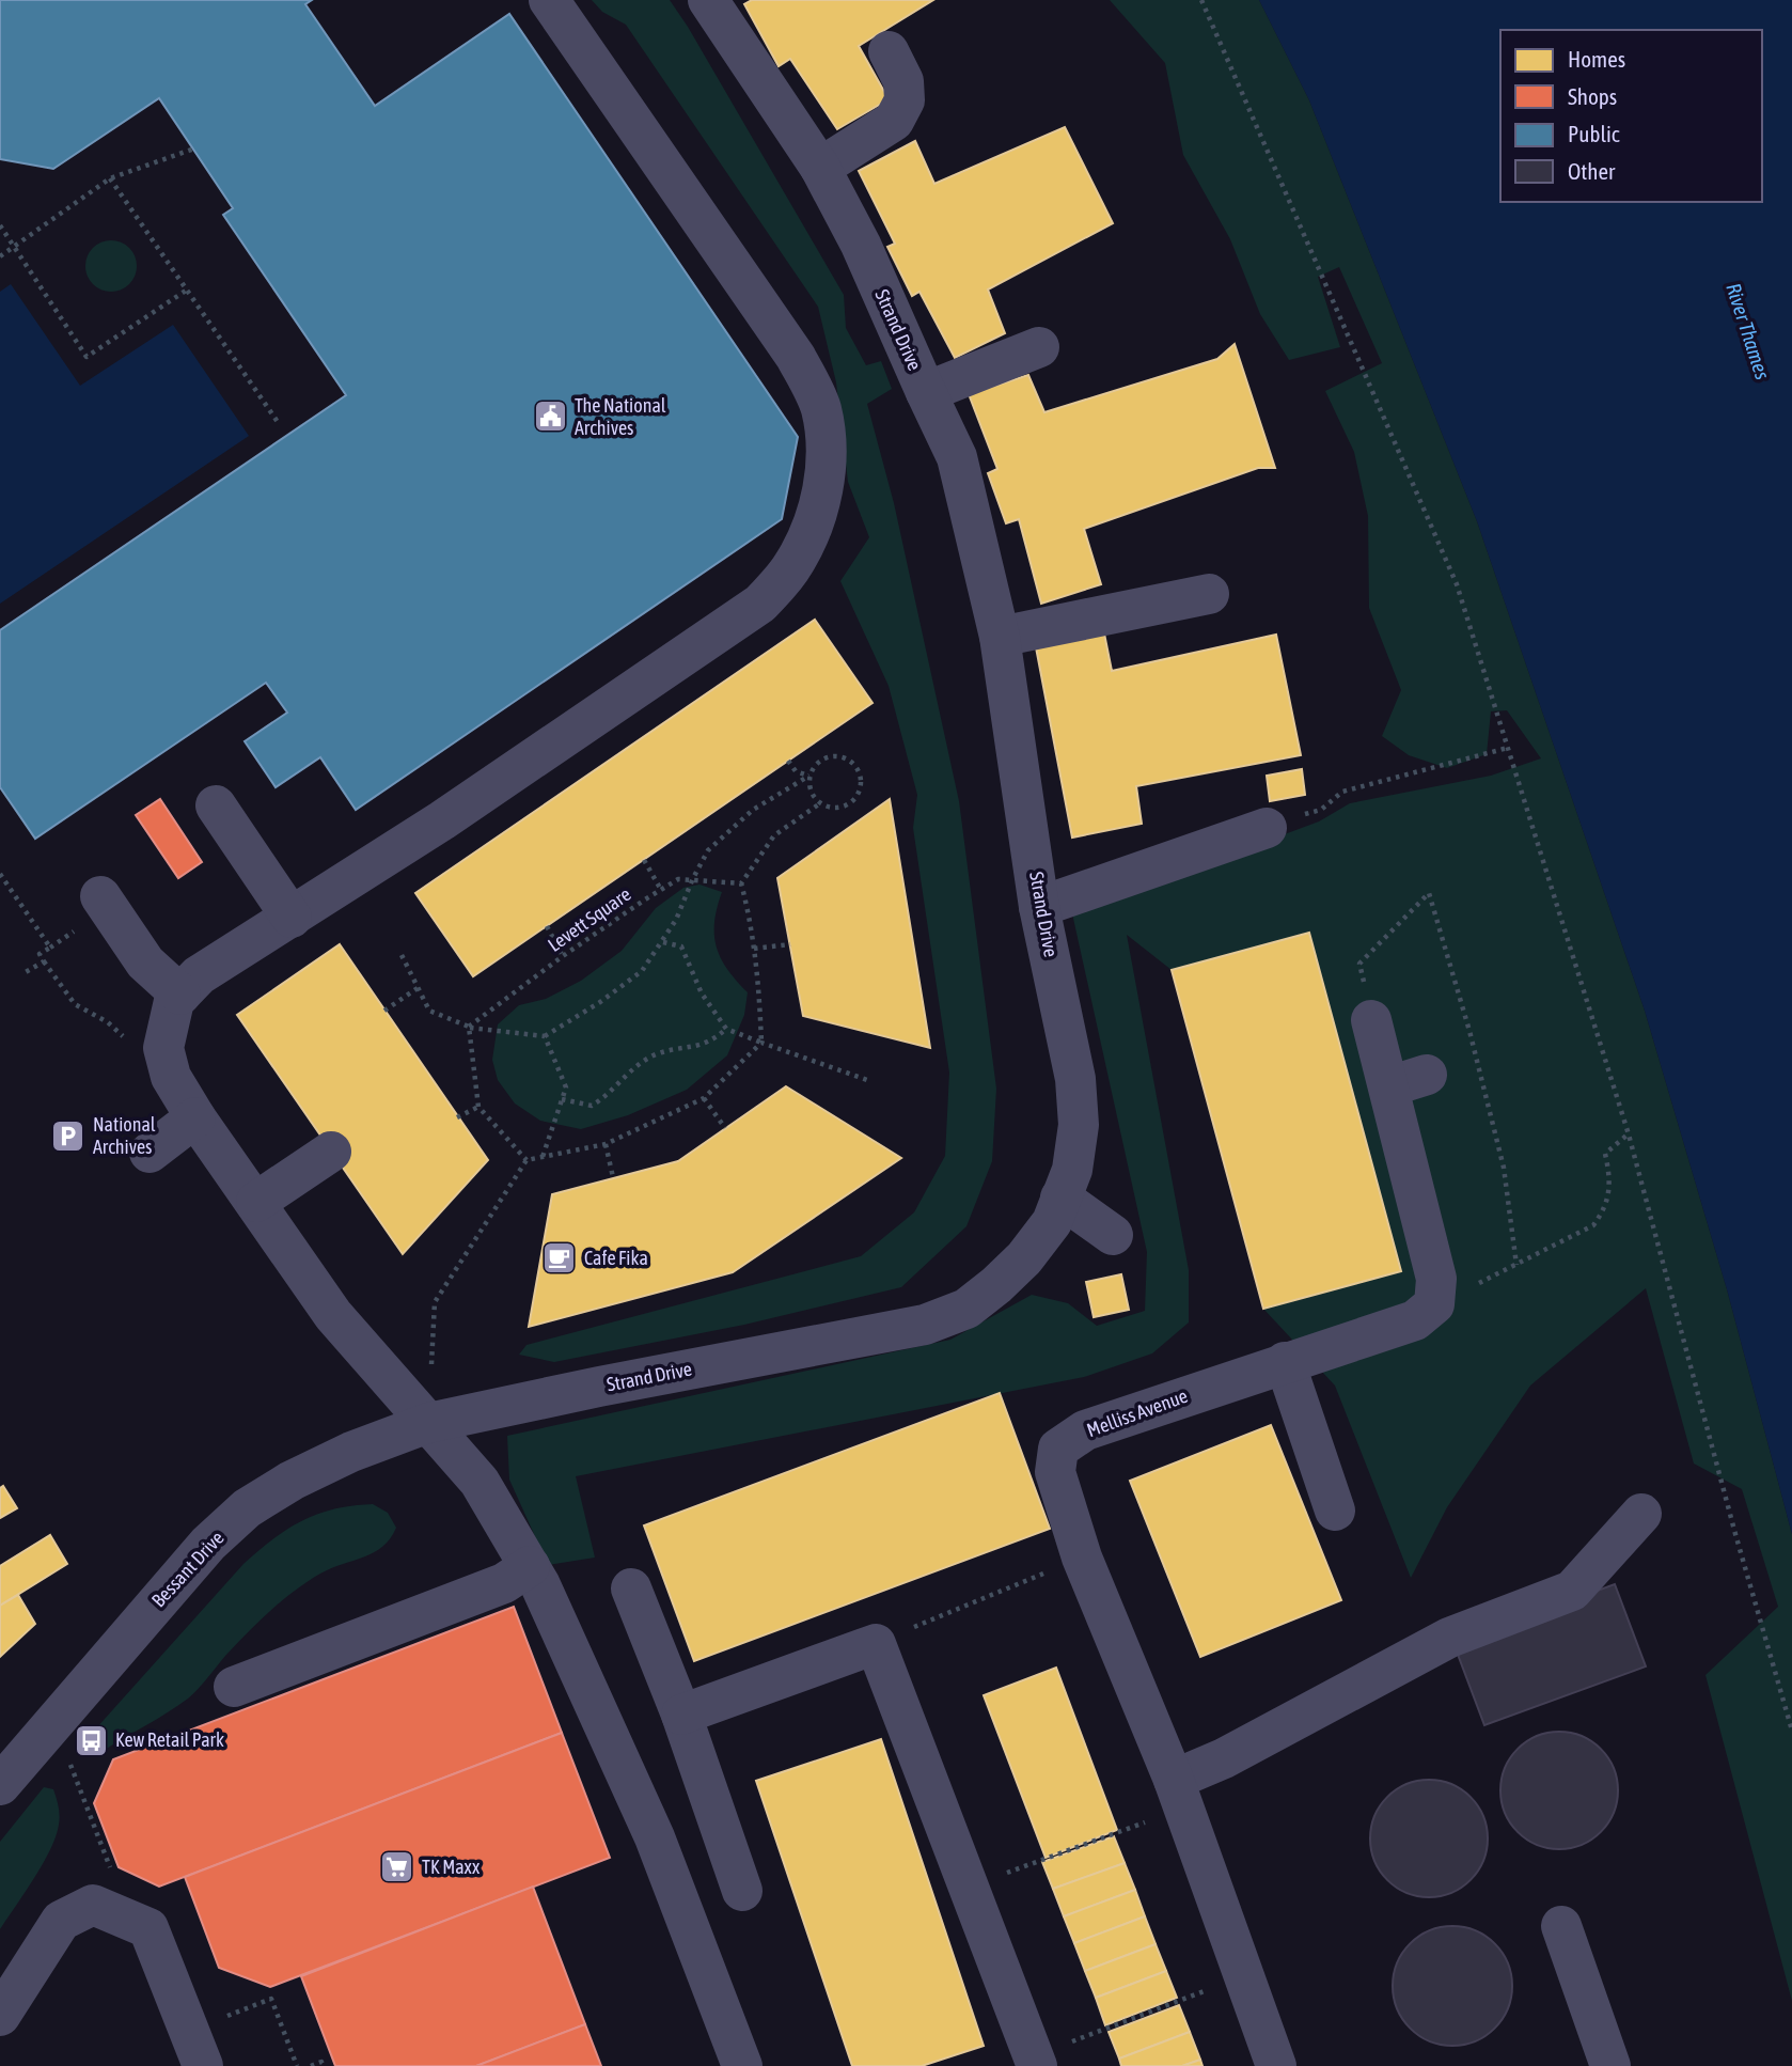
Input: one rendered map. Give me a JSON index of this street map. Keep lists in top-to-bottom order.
{
  "streets": {
    "street": ["Strand Drive", "Melliss Avenue", "Bessant Drive"],
    "path": ["Levett Square"]
  },
  "crossings": [
    ["Strand Drive", "Bessant Drive"]
  ],
  "water": ["River Thames"],
  "places": {
    "public building": ["The National Archives"],
    "parking": ["National Archives"],
    "cafe": ["Cafe Fika"],
    "bus stop": ["Kew Retail Park"],
    "supermarket": ["TK Maxx"]
  },
  "legend": [
    "Homes",
    "Shops",
    "Public",
    "Other"
  ]
}
